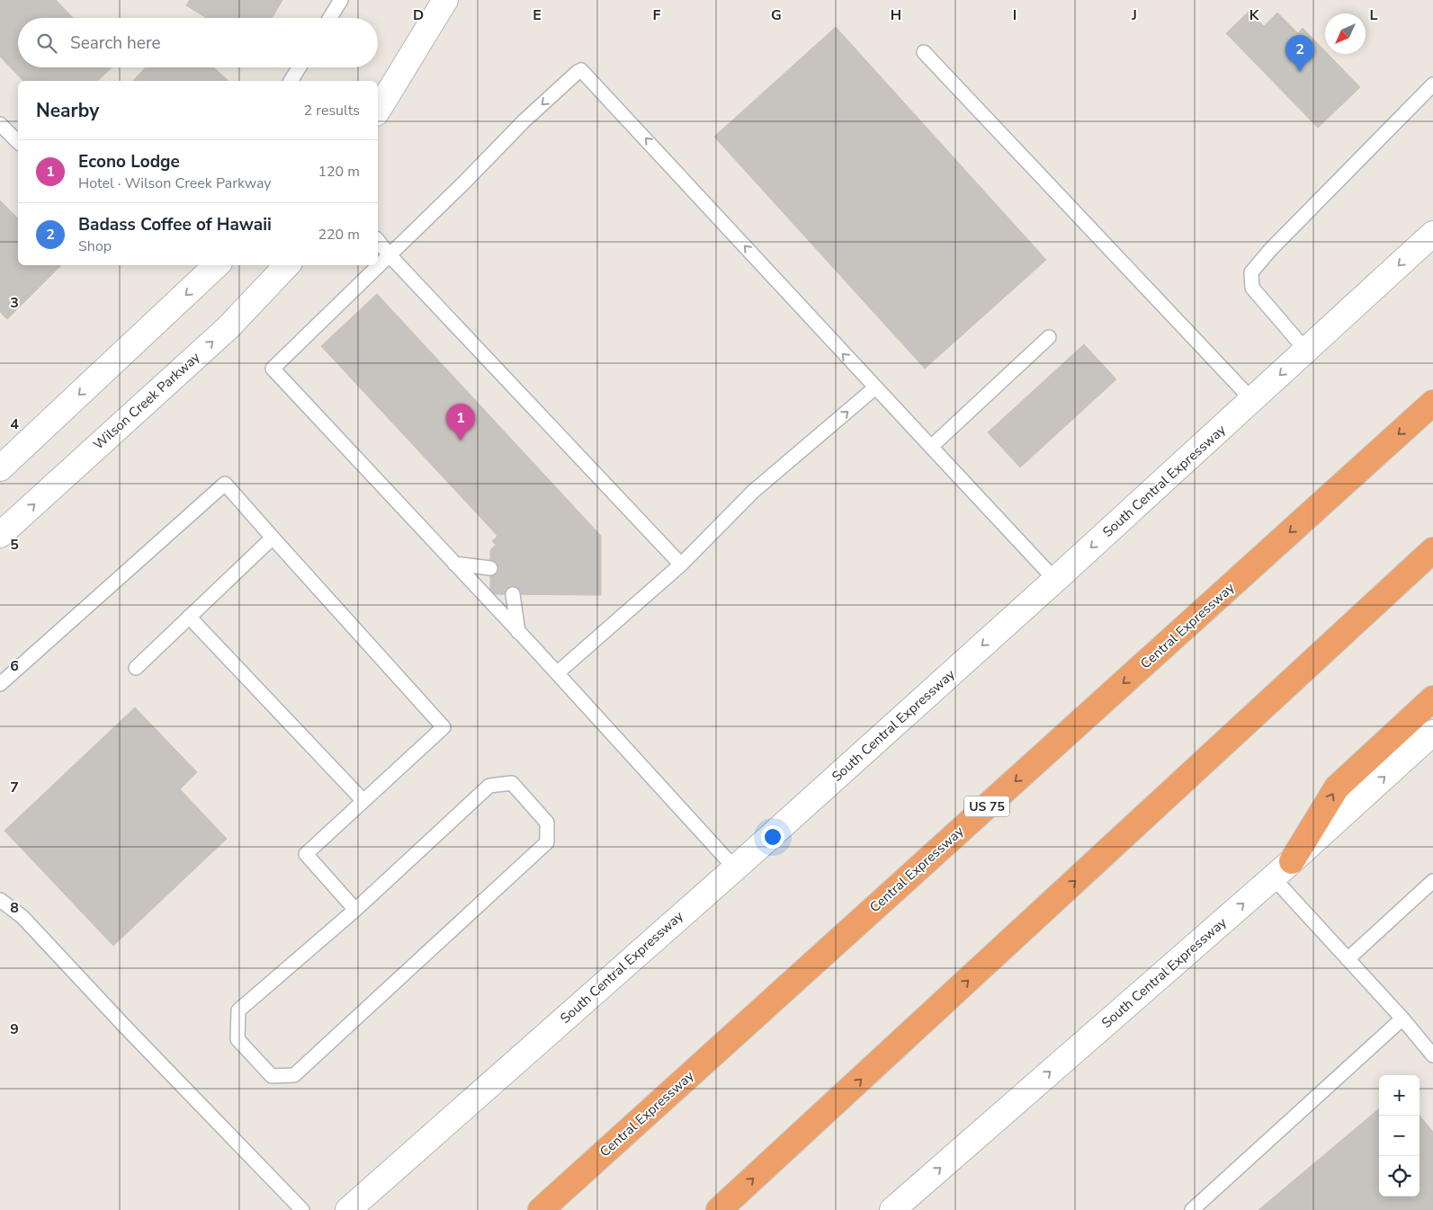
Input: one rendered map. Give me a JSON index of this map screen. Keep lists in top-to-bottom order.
{
  "streets": {
    "highway": ["Central Expressway", "US 75"],
    "main road": ["Wilson Creek Parkway", "South Central Expressway"]
  },
  "north": "bottom left",
  "page": {
    "search": "Search here",
    "pins": ["2", "1"],
    "heading": ["Nearby", "2 results"],
    "list": [
      {
        "mark": "1",
        "name": "Econo Lodge",
        "note": "Hotel · Wilson Creek Parkway",
        "value": "120 m"
      },
      {
        "mark": "2",
        "name": "Badass Coffee of Hawaii",
        "note": "Shop",
        "value": "220 m"
      }
    ],
    "map_buttons": ["+", "−"]
  },
  "grid": {
    "columns": [
      "D",
      "E",
      "F",
      "G",
      "H",
      "I",
      "J",
      "K",
      "L"
    ],
    "rows": [
      "3",
      "4",
      "5",
      "6",
      "7",
      "8",
      "9"
    ]
  }
}
